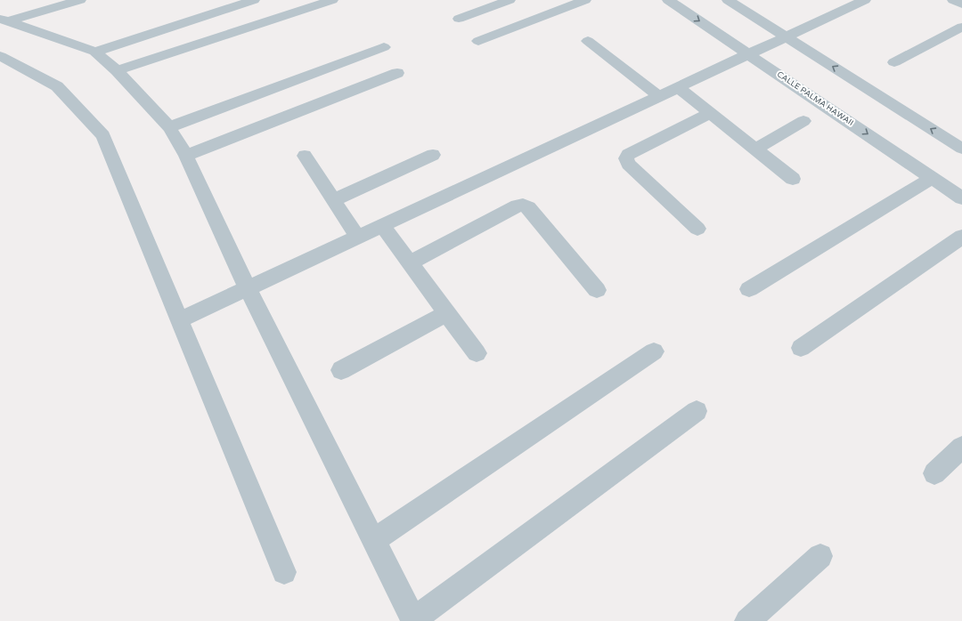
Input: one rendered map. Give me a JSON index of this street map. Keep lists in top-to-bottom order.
{
  "streets": {
    "street": ["CALLE PALMA HAWAII"]
  }
}
